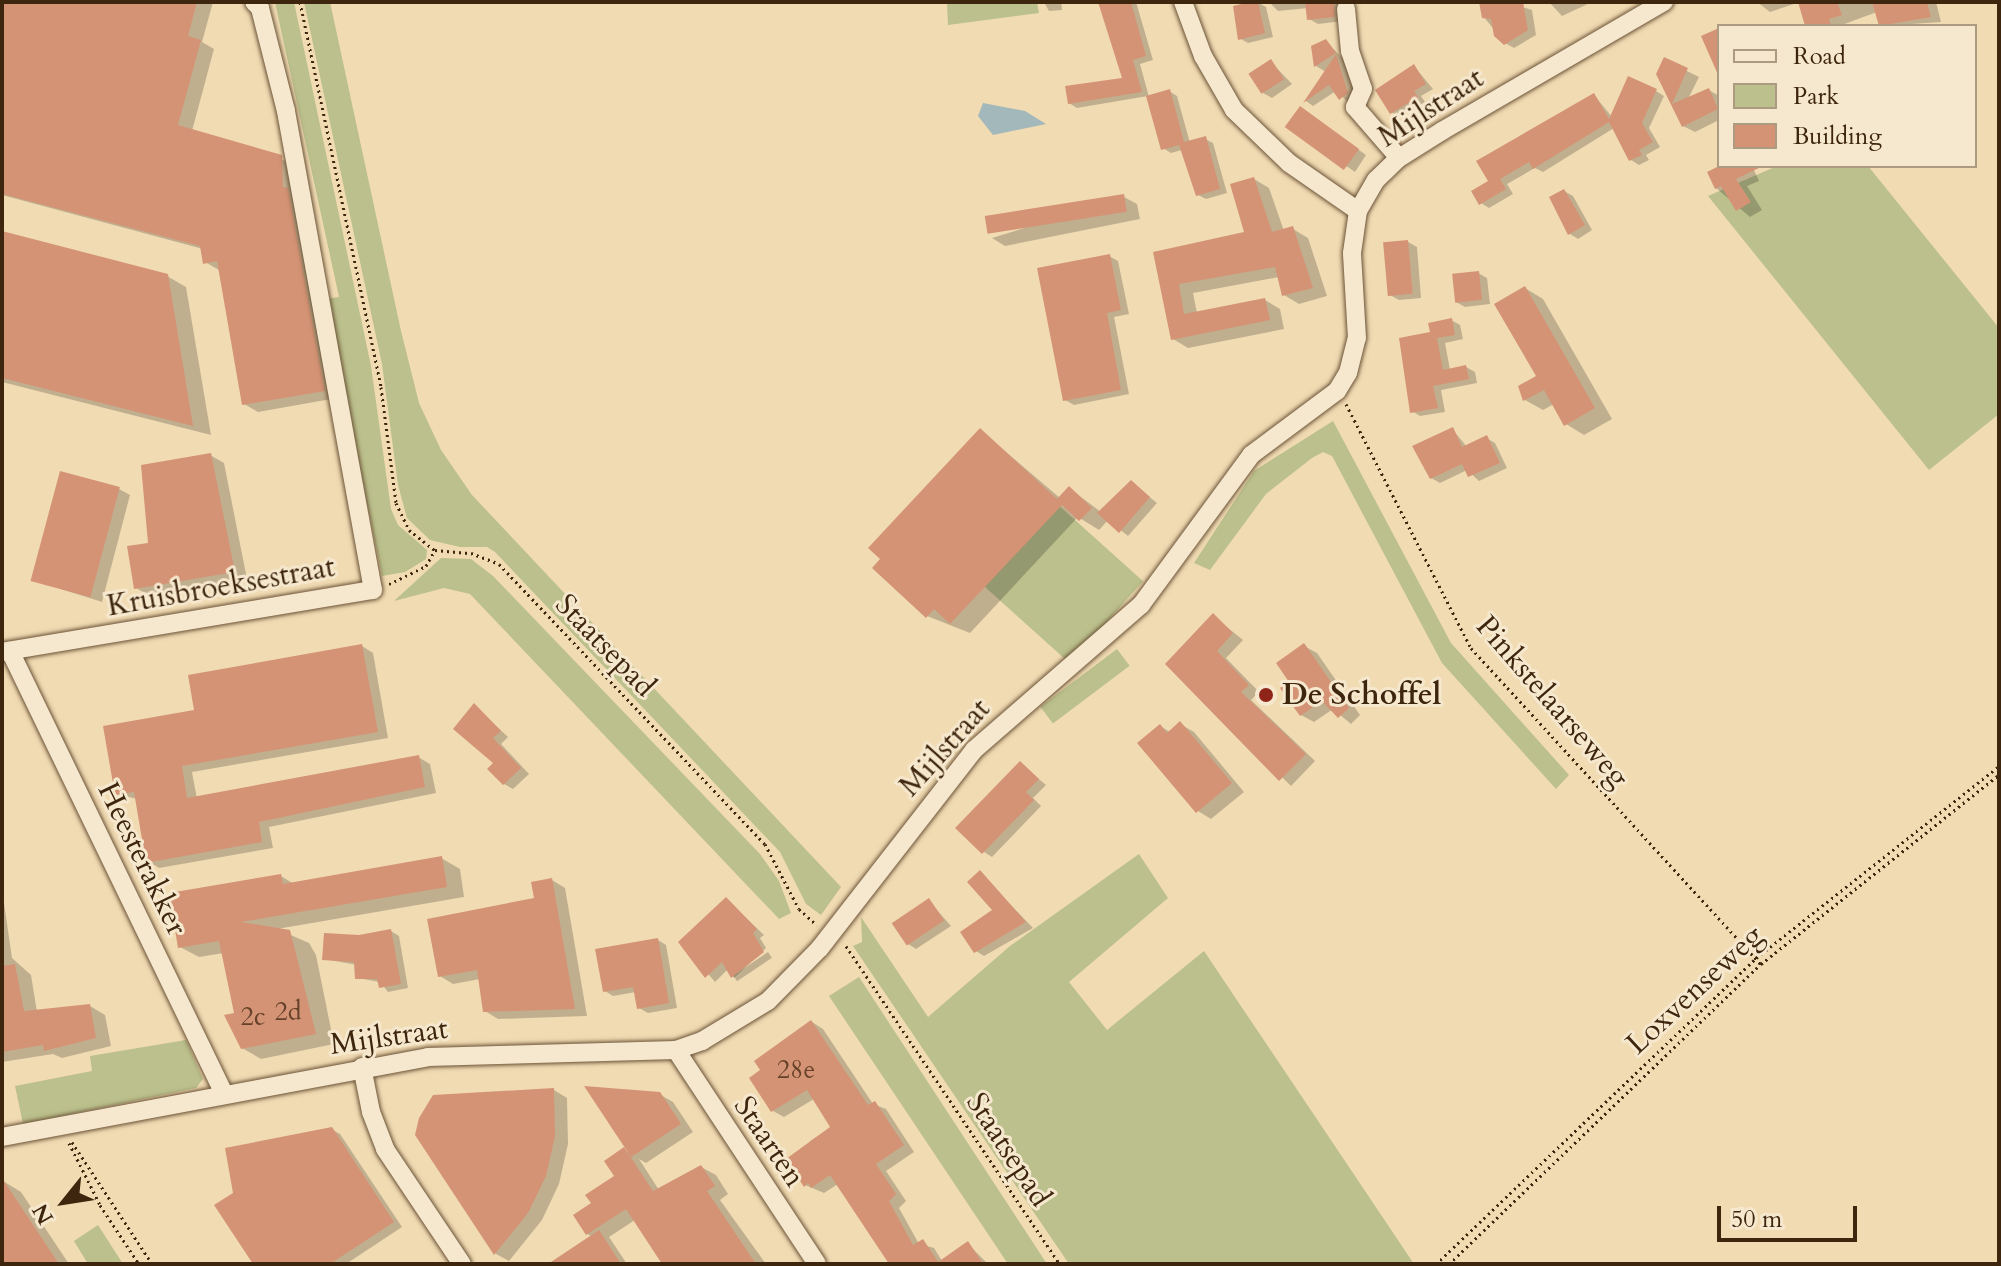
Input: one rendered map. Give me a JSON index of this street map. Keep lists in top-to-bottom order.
{
  "streets": {
    "street": [
      "Mijlstraat",
      "Kruisbroeksestraat",
      "Heesterakker",
      "Staarten"
    ],
    "path": ["Staatsepad", "Pinkstelaarseweg", "Loxvenseweg"]
  },
  "crossings": [
    ["Mijlstraat", "Staatsepad"],
    ["Mijlstraat", "Pinkstelaarseweg"],
    ["Mijlstraat", "Heesterakker"],
    ["Mijlstraat", "Staarten"],
    ["Kruisbroeksestraat", "Staatsepad"],
    ["Kruisbroeksestraat", "Heesterakker"],
    ["Pinkstelaarseweg", "Loxvenseweg"]
  ],
  "places": ["De Schoffel"],
  "house_numbers": ["2d", "2c", "28e"],
  "legend": ["Road", "Park", "Building"],
  "scale_bar": "50 m",
  "north": "bottom left"
}
